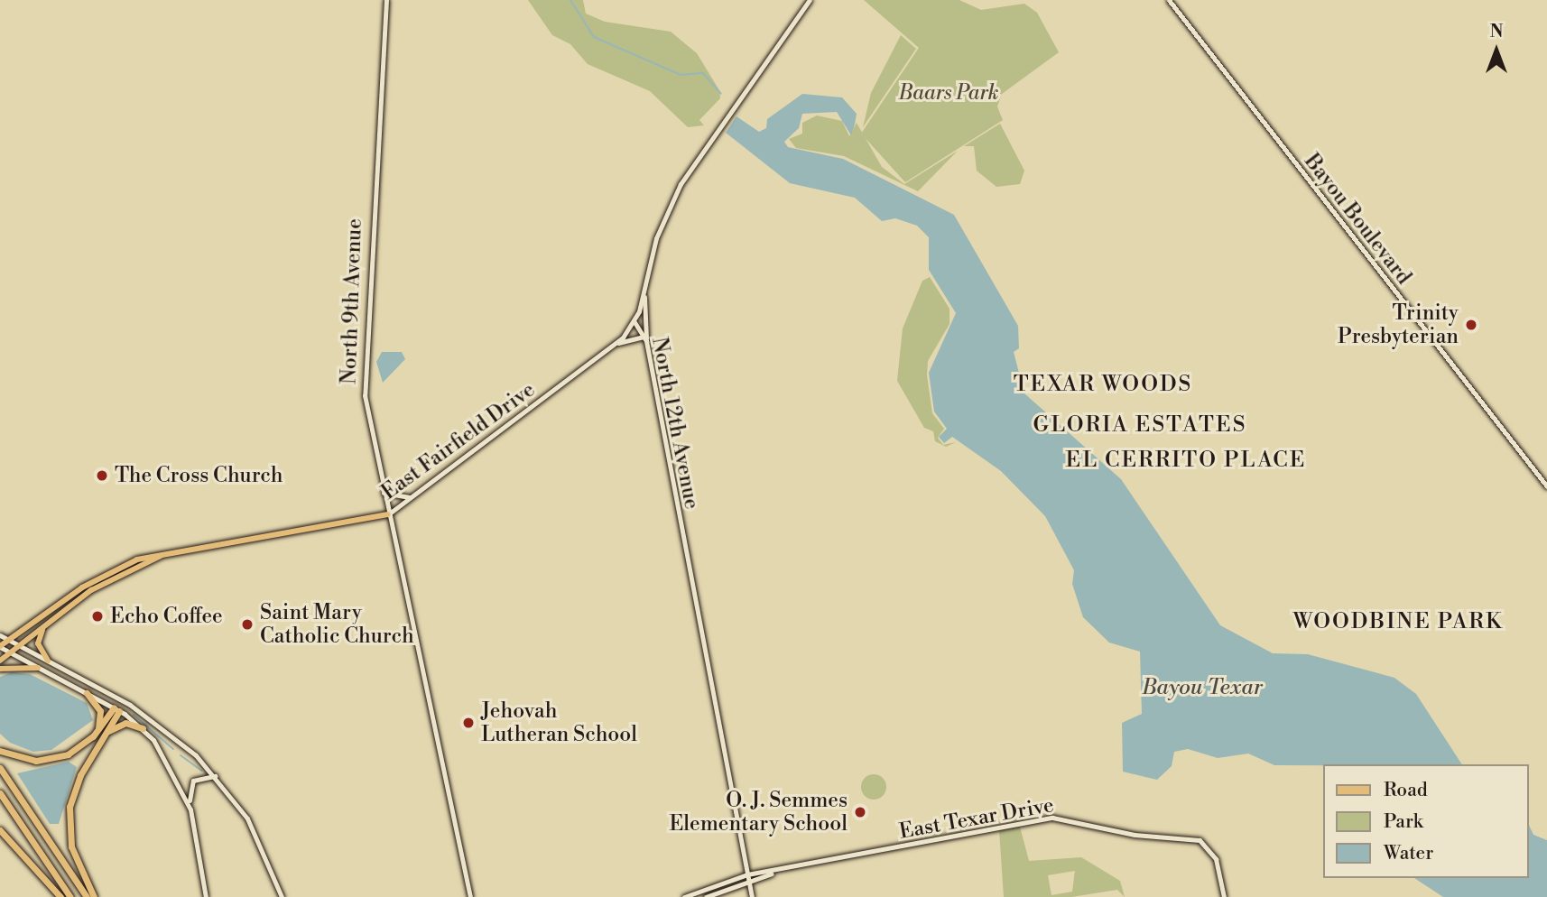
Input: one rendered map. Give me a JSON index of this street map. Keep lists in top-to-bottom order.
{
  "streets": {
    "main road": [
      "Bayou Boulevard",
      "North 9th Avenue",
      "North 12th Avenue",
      "East Fairfield Drive",
      "East Texar Drive"
    ]
  },
  "crossings": [
    ["North 9th Avenue", "East Fairfield Drive"],
    ["North 12th Avenue", "East Fairfield Drive"]
  ],
  "districts": [
    "TEXAR WOODS",
    "GLORIA ESTATES",
    "EL CERRITO PLACE",
    "WOODBINE PARK"
  ],
  "water": ["Bayou Texar"],
  "parks": ["Baars Park"],
  "places": [
    "Trinity Presbyterian",
    "The Cross Church",
    "Echo Coffee",
    "Saint Mary Catholic Church",
    "Jehovah Lutheran School",
    "O. J. Semmes Elementary School"
  ],
  "legend": ["Road", "Park", "Water"],
  "north": "top"
}
